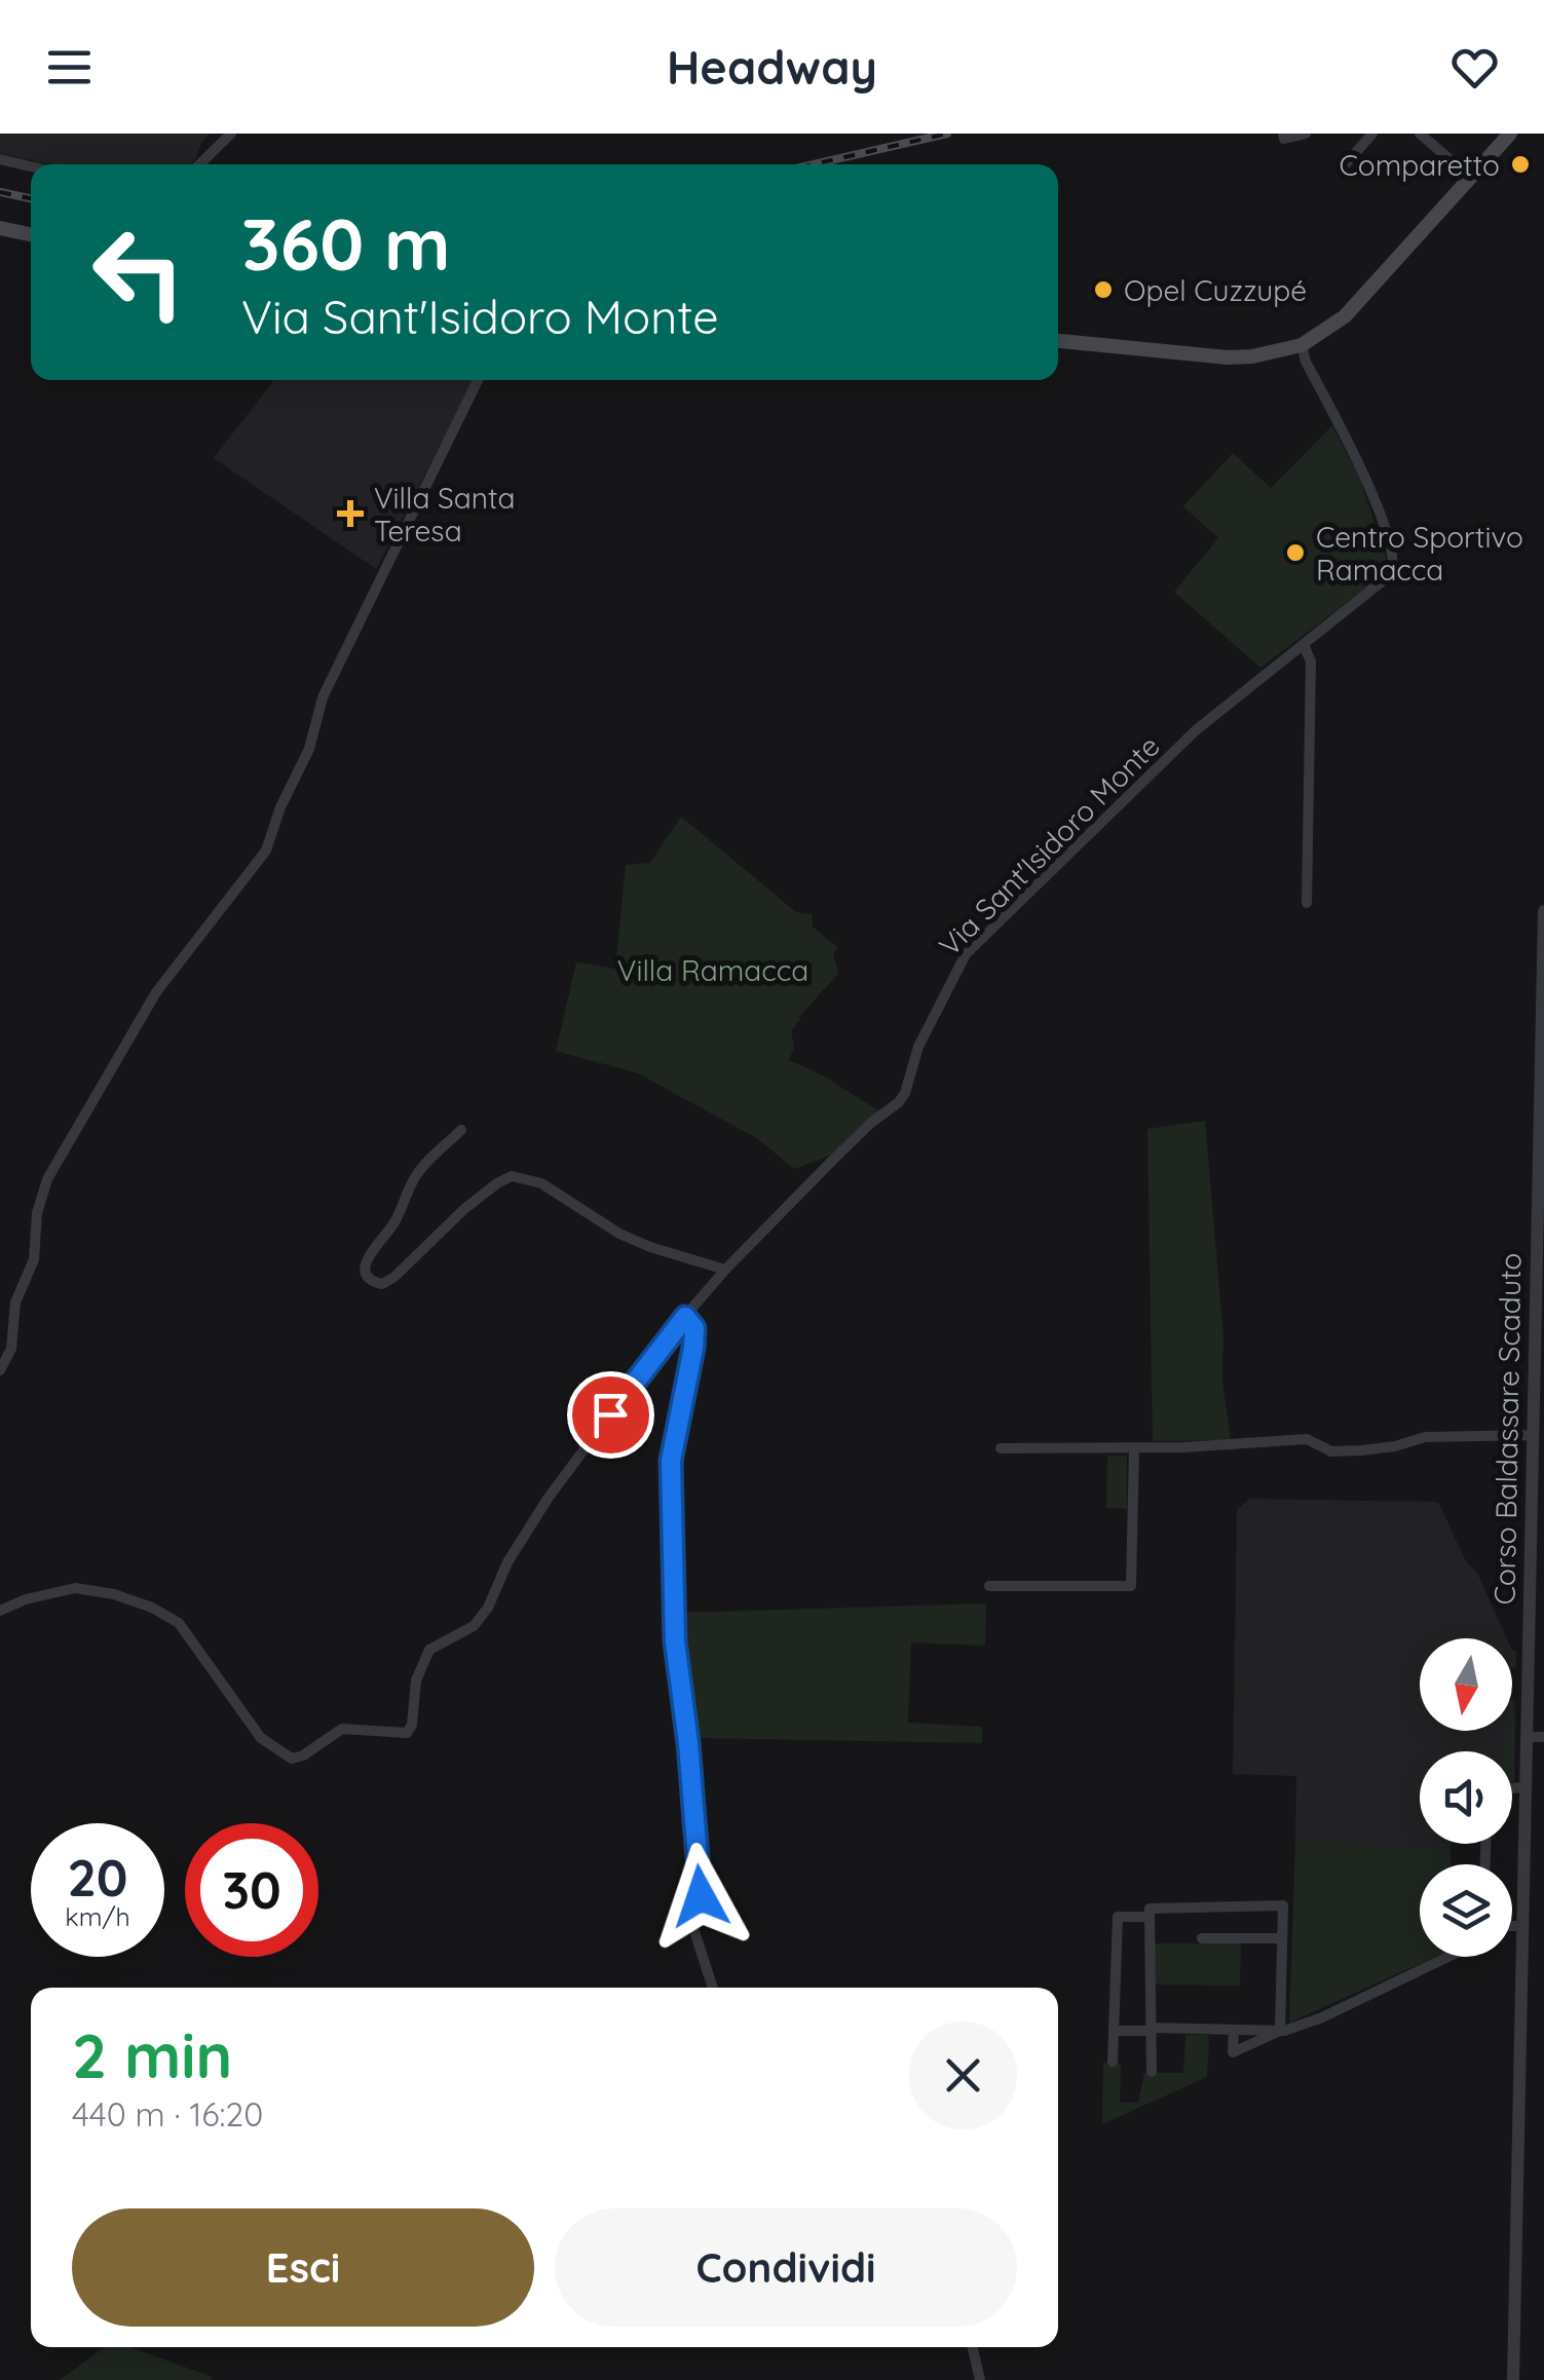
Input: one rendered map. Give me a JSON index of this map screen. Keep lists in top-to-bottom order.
{
  "streets": {
    "street": ["Via Sant'Isidoro Monte", "Corso Baldassare Scaduto"]
  },
  "parks": ["Villa Ramacca"],
  "places": {
    "other": ["Comparetto", "Opel Cuzzupé", "Centro Sportivo Ramacca"],
    "health": ["Villa Santa Teresa"]
  },
  "north": "bottom",
  "page": {
    "header": "Headway",
    "turn": ["360 m", "Via Sant'Isidoro Monte"],
    "speed": "20 km/h",
    "limit": "30",
    "heading": ["2 min", "440 m · 16:20"],
    "buttons": ["Esci", "Condividi"]
  }
}
